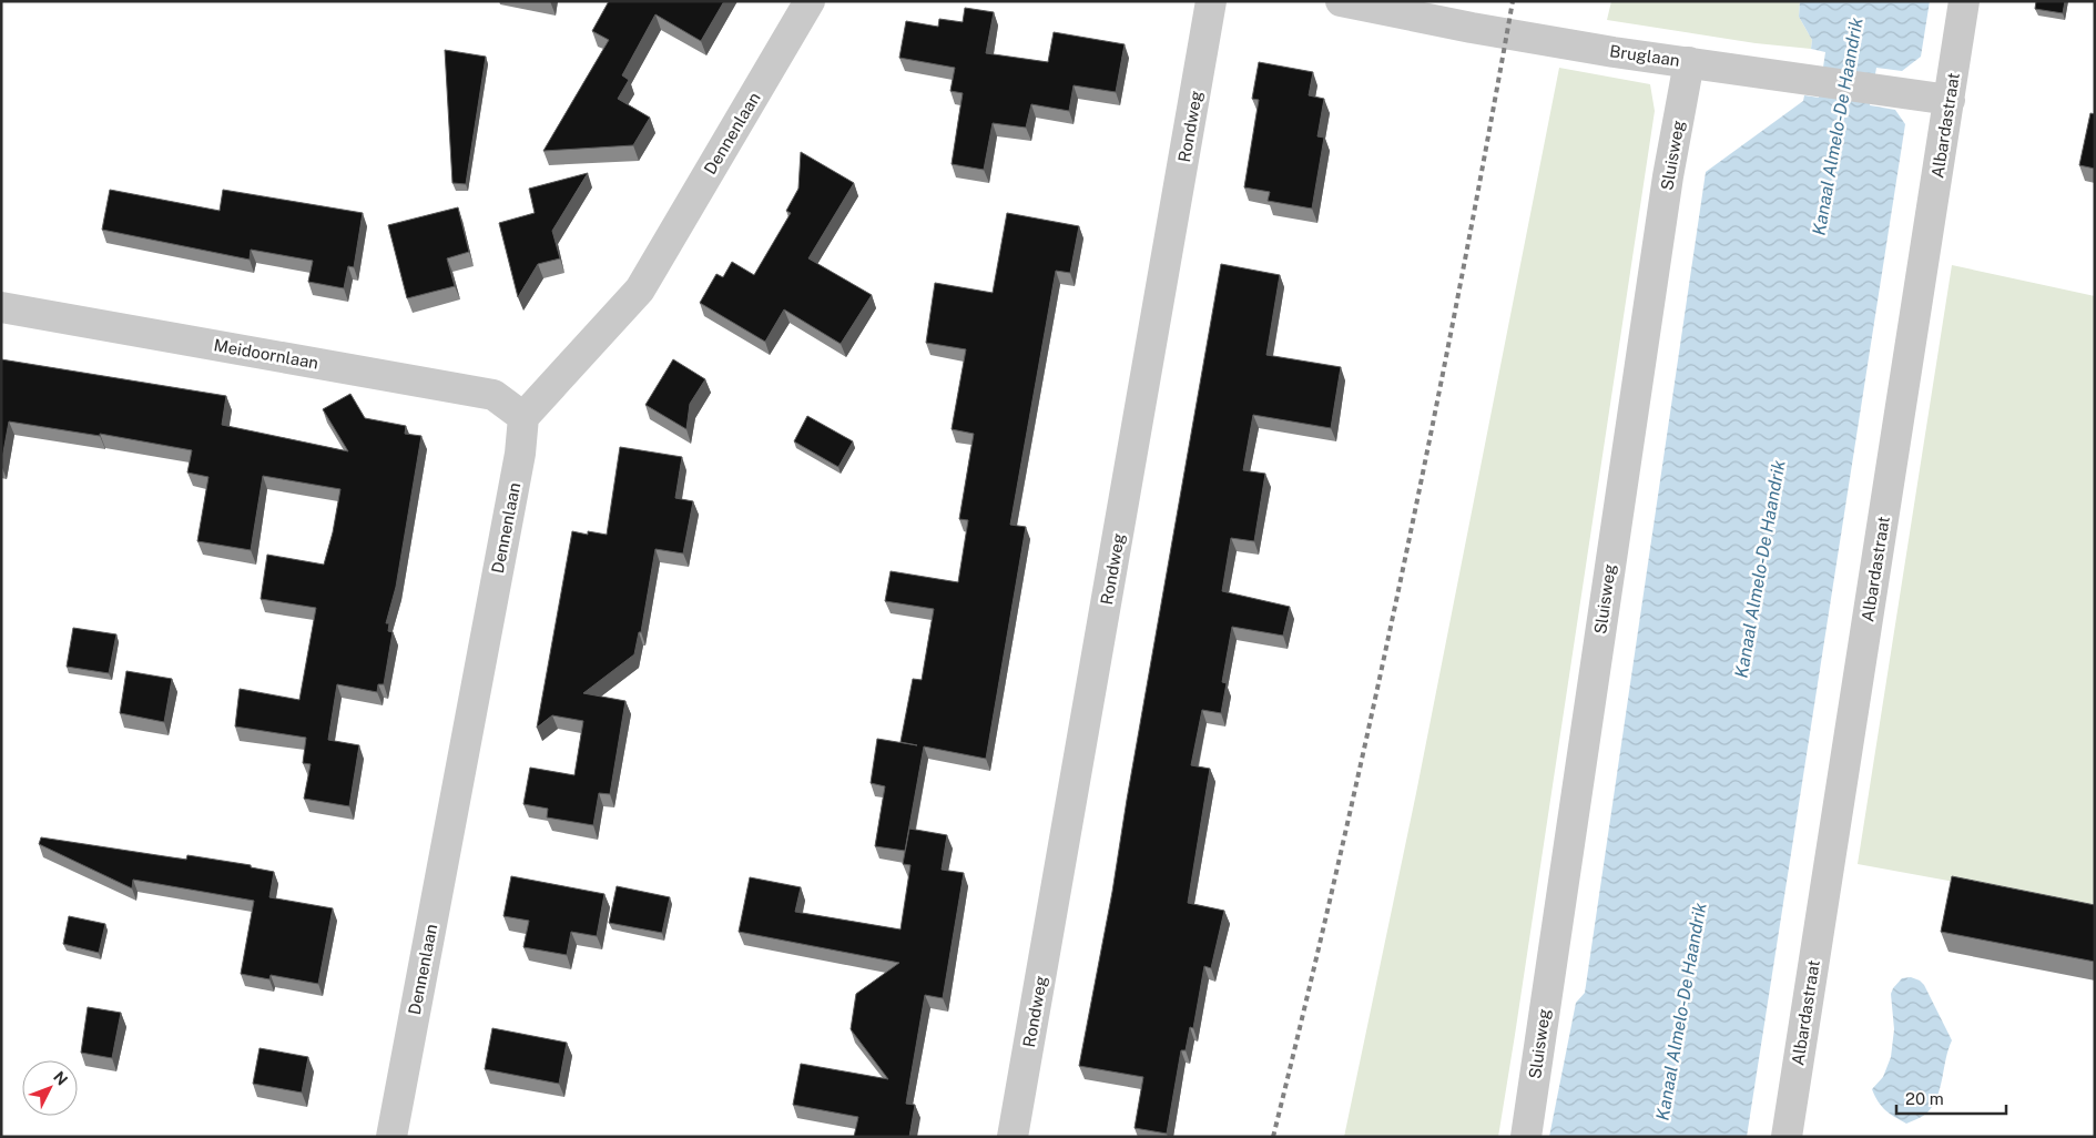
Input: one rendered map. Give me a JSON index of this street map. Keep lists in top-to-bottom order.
{
  "streets": {
    "street": [
      "Bruglaan",
      "Albardastraat",
      "Rondweg",
      "Dennenlaan",
      "Sluisweg",
      "Meidoornlaan"
    ]
  },
  "crossings": [
    ["Bruglaan", "Albardastraat"],
    ["Bruglaan", "Sluisweg"],
    ["Dennenlaan", "Meidoornlaan"]
  ],
  "water": ["Kanaal Almelo-De Haandrik"],
  "scale_bar": "20 m",
  "north": "top right"
}
